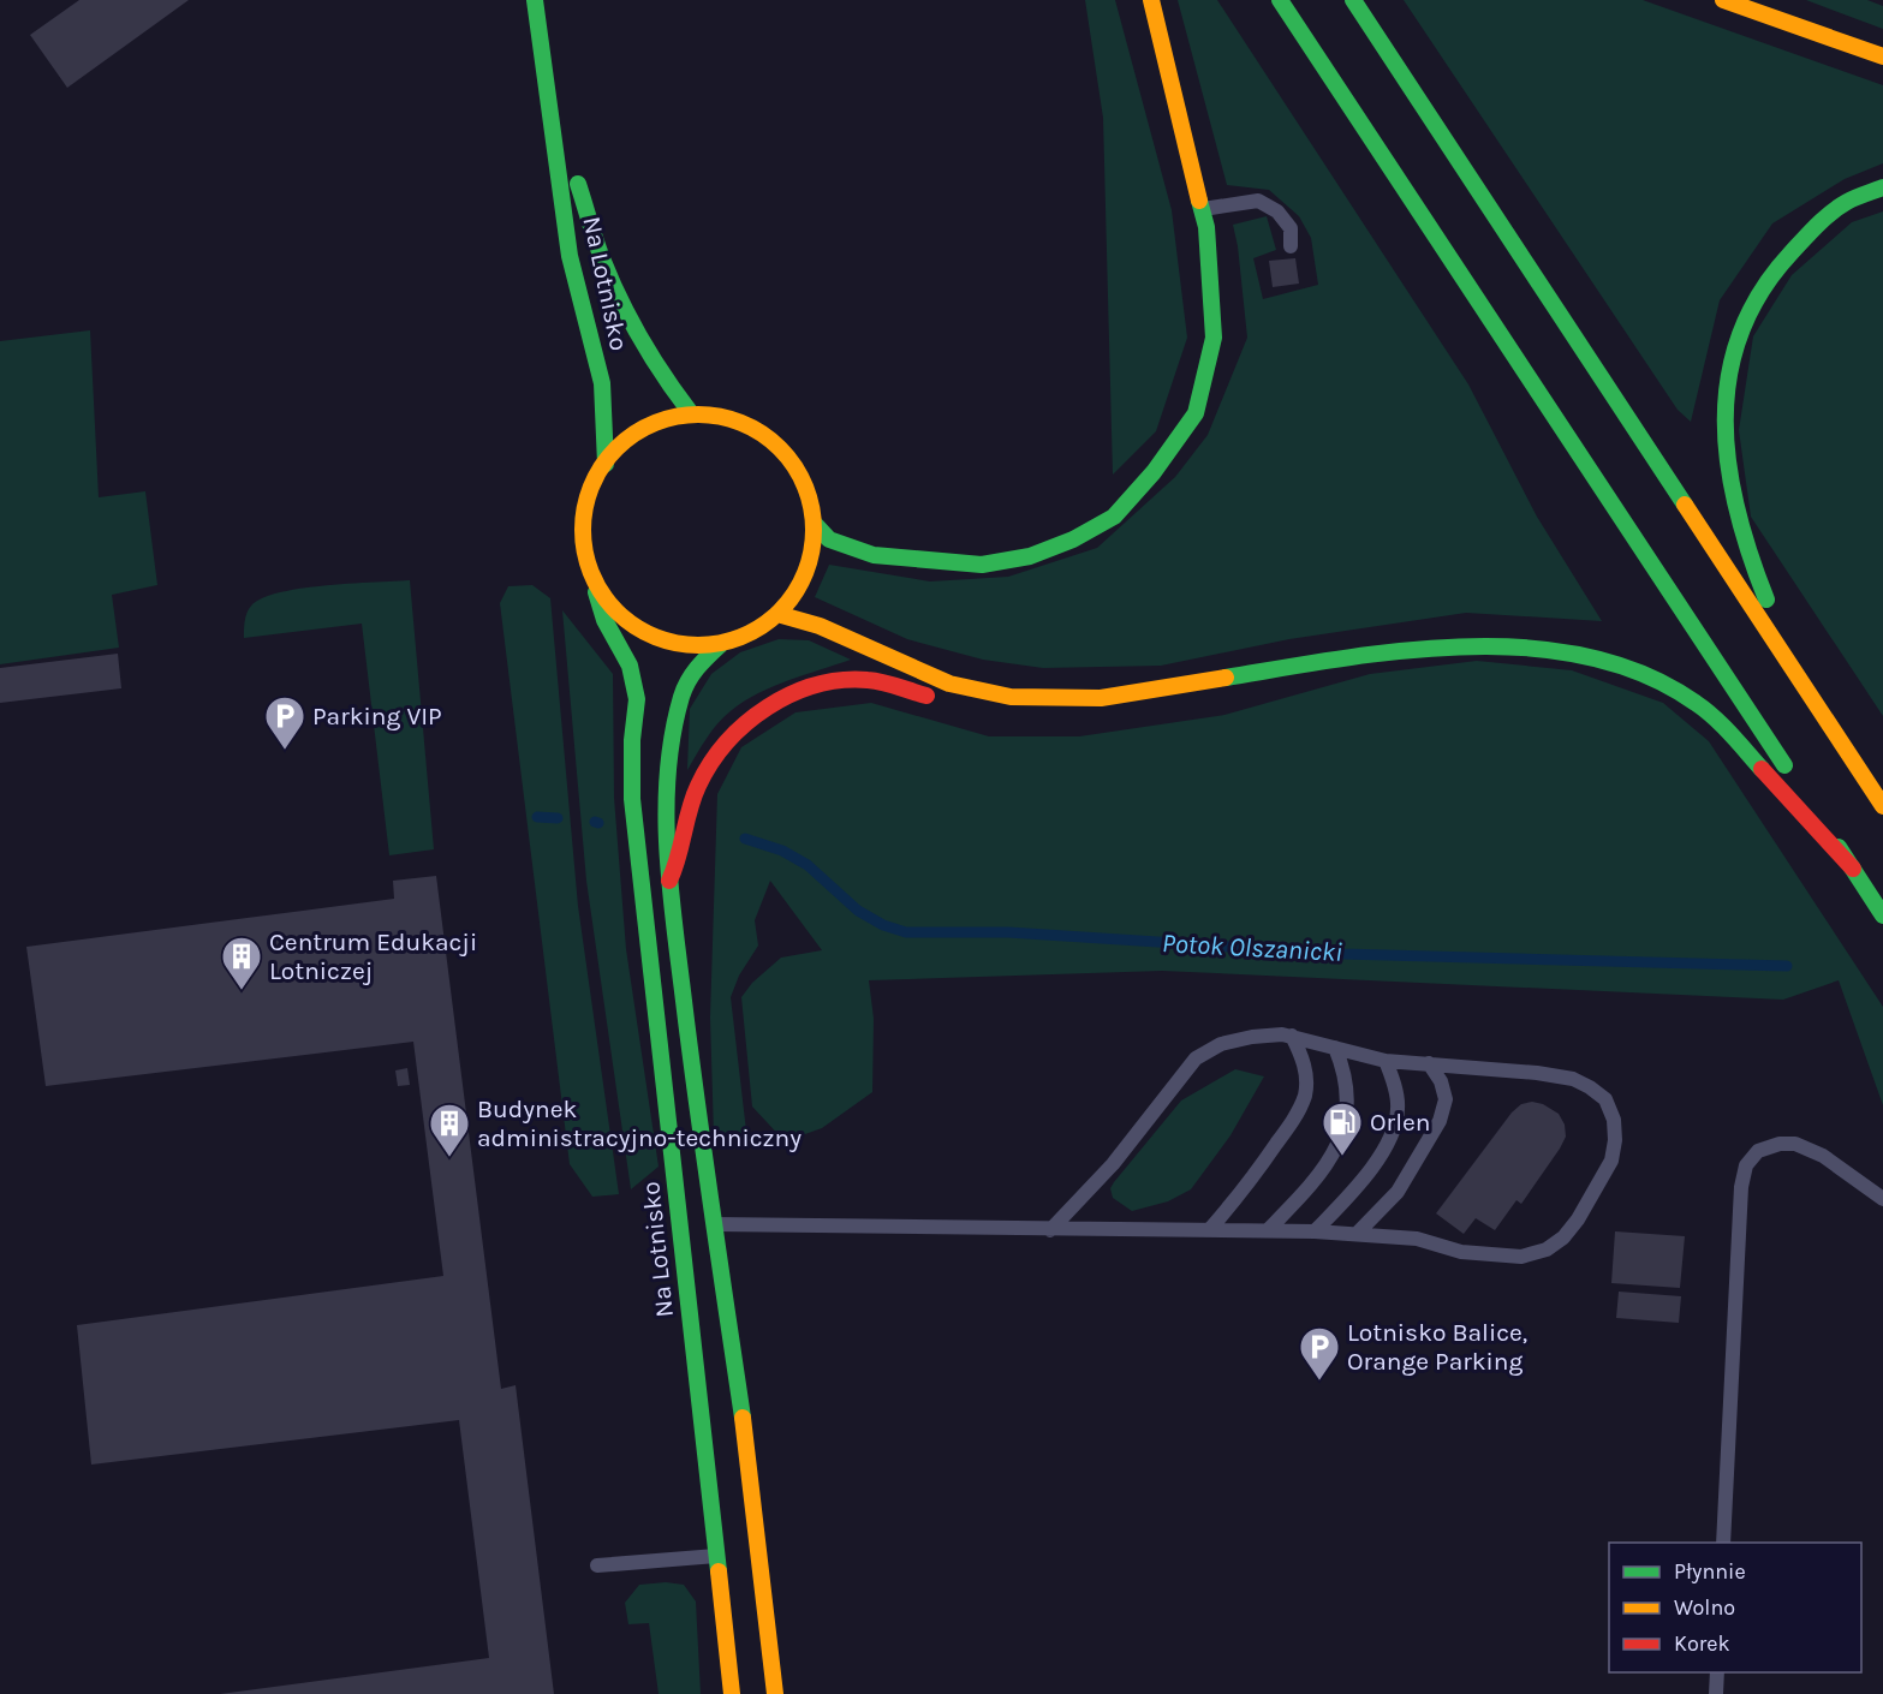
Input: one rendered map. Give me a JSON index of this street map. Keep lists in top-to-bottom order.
{
  "streets": {
    "main road": ["Na Lotnisko"]
  },
  "water": ["Potok Olszanicki"],
  "places": {
    "parking": ["Parking VIP", "Lotnisko Balice, Orange Parking"],
    "building": ["Centrum Edukacji Lotniczej", "Budynek administracyjno-techniczny"],
    "fuel station": ["Orlen"]
  },
  "legend": ["Płynnie", "Wolno", "Korek"]
}
